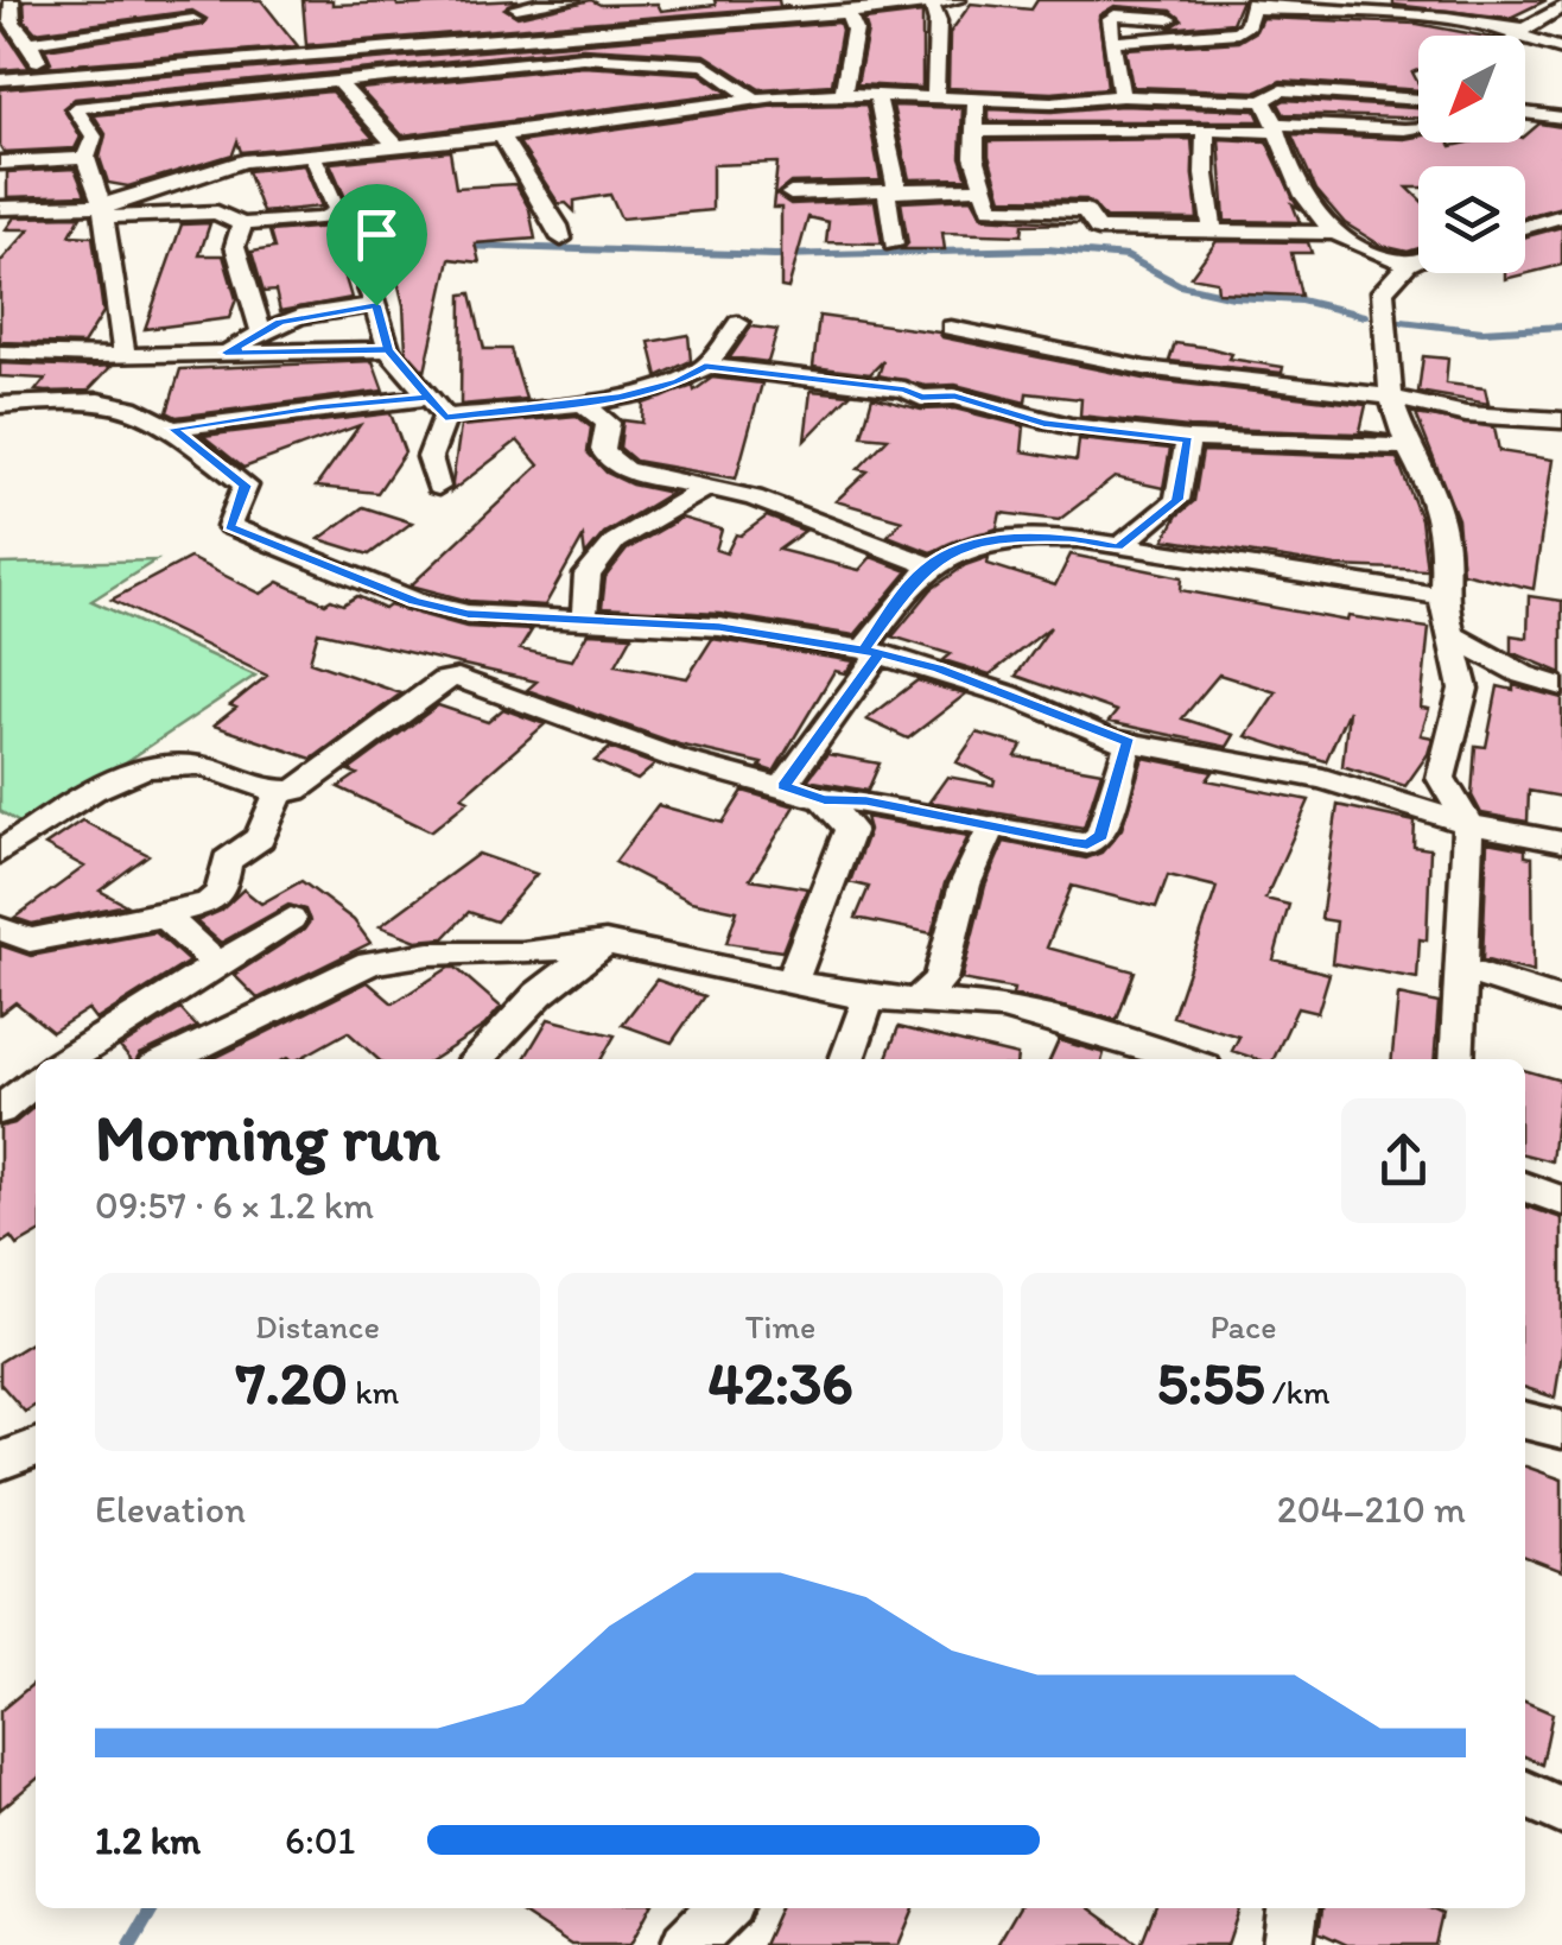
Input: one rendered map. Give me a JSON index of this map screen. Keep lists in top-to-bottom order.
{
  "north": "bottom left",
  "page": {
    "heading": ["Morning run", "09:57 · 6 × 1.2 km"],
    "stats": [
      ["Distance", "7.20 km"],
      ["Time", "42:36"],
      ["Pace", "5:55 /km"]
    ],
    "chart": ["Elevation", "204–210 m"],
    "list": [
      {
        "name": "1.2 km",
        "note": "6:01"
      }
    ]
  }
}
